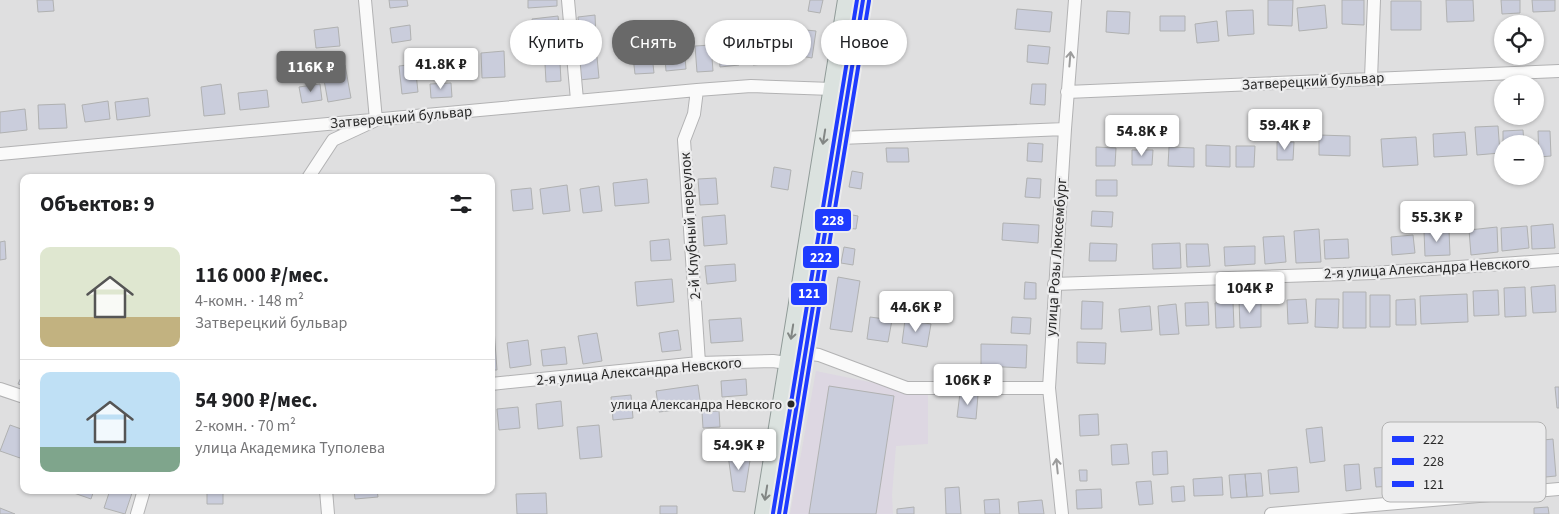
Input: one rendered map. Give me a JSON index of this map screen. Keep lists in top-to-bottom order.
{
  "streets": {
    "street": [
      "Затверецкий бульвар",
      "2-й Клубный переулок",
      "улица Розы Люксембург",
      "2-я улица Александра Невского"
    ]
  },
  "crossings": [
    ["Затверецкий бульвар", "2-й Клубный переулок"],
    ["Затверецкий бульвар", "улица Розы Люксембург"],
    ["2-й Клубный переулок", "2-я улица Александра Невского"],
    ["улица Розы Люксембург", "2-я улица Александра Невского"]
  ],
  "one_way": ["улица Розы Люксембург"],
  "places": ["улица Александра Невского"],
  "lines": ["transit line 222", "transit line 121", "transit line 228"],
  "legend": ["222", "228", "121"],
  "page": {
    "map_buttons": ["+", "−"],
    "chip": [
      "Купить",
      "Снять",
      "Фильтры",
      "Новое"
    ],
    "price": [
      "41.8K ₽",
      "116K ₽",
      "59.4K ₽",
      "54.8K ₽",
      "55.3K ₽",
      "104K ₽",
      "44.6K ₽",
      "106K ₽",
      "54.9K ₽"
    ],
    "heading": "Объектов: 9",
    "list": [
      {
        "name": "116 000 ₽/мес.",
        "note": "4-комн. · 148 m² · Затверецкий бульвар"
      },
      {
        "name": "54 900 ₽/мес.",
        "note": "2-комн. · 70 m² · улица Академика Туполева"
      }
    ]
  }
}
